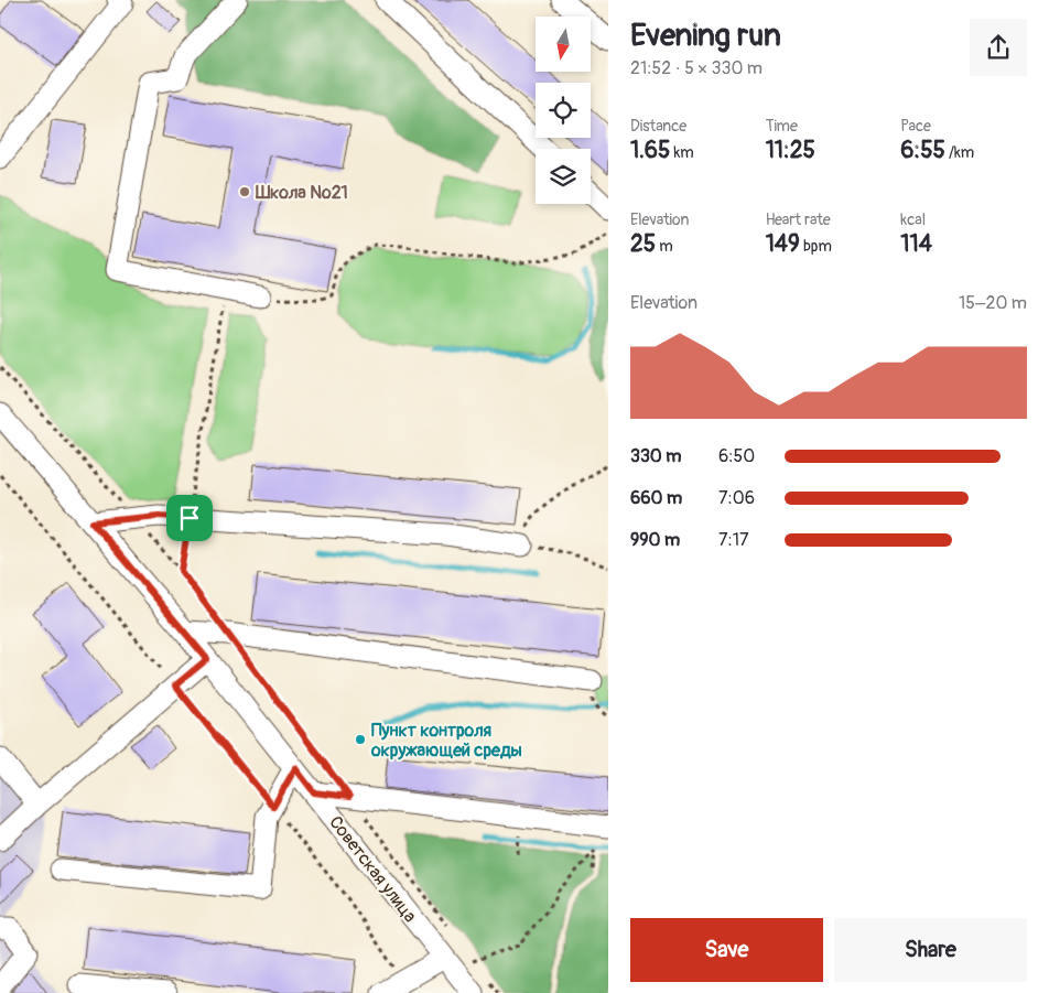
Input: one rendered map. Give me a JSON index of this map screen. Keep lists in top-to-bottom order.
{
  "streets": {
    "street": ["Советская улица"]
  },
  "places": ["Школа №21", "Пункт контроля окружающей среды"],
  "north": "bottom",
  "page": {
    "heading": ["Evening run", "21:52 · 5 × 330 m"],
    "stats": [
      ["Distance", "1.65 km"],
      ["Time", "11:25"],
      ["Pace", "6:55 /km"],
      ["Elevation", "25 m"],
      ["Heart rate", "149 bpm"],
      ["kcal", "114"]
    ],
    "chart": ["Elevation", "15–20 m"],
    "list": [
      {
        "name": "330 m",
        "note": "6:50"
      },
      {
        "name": "660 m",
        "note": "7:06"
      },
      {
        "name": "990 m",
        "note": "7:17"
      }
    ],
    "buttons": ["Save", "Share"]
  }
}
